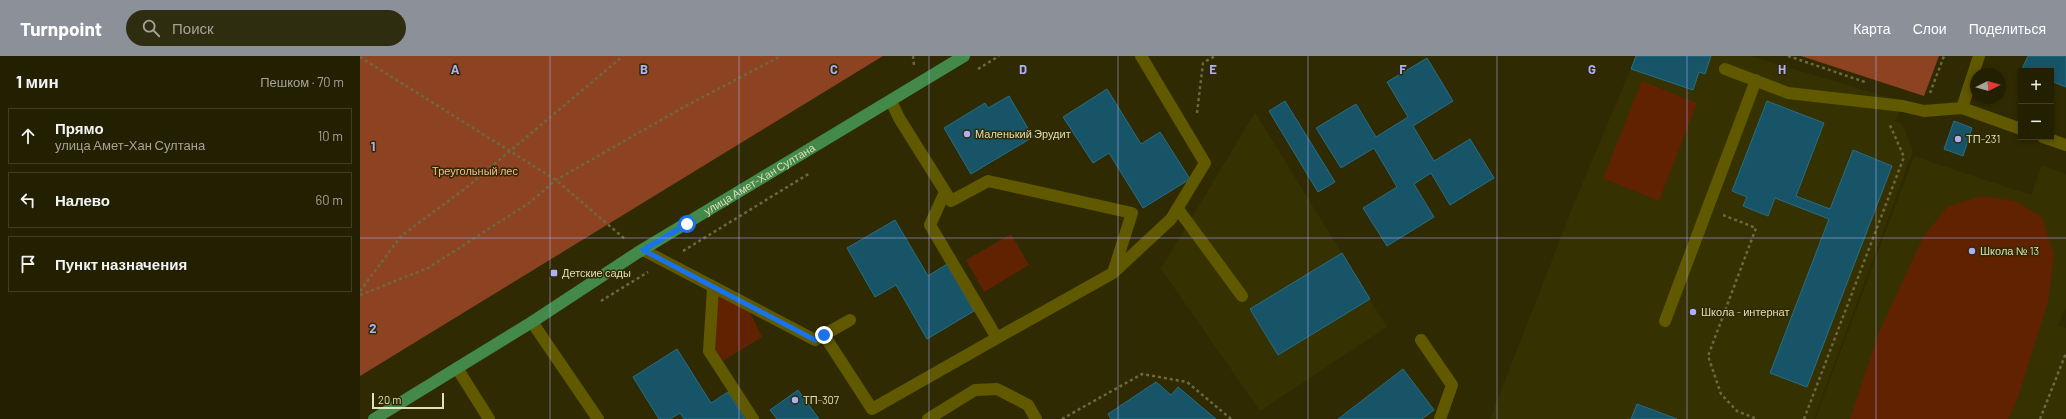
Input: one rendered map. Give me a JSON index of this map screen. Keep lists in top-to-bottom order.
{
  "streets": {
    "main road": ["улица Амет-Хан Султана"]
  },
  "parks": ["Треугольный лес"],
  "places": {
    "other": [
      "Маленький Эрудит",
      "ТП-231",
      "Школа № 13",
      "Школа - интернат",
      "ТП-307"
    ],
    "transit": ["Детские сады"]
  },
  "scale_bar": "20 m",
  "north": "right",
  "page": {
    "header": "Turnpoint",
    "search": "Поиск",
    "nav": ["Карта", "Слои", "Поделиться"],
    "heading": ["1 мин", "Пешком · 70 m"],
    "map_buttons": ["+", "−"],
    "list": [
      ["Прямо", "улица Амет-Хан Султана", "10 m"],
      ["Налево", "60 m"],
      "Пункт назначения"
    ],
    "scale": "20 m"
  },
  "grid": {
    "columns": [
      "A",
      "B",
      "C",
      "D",
      "E",
      "F",
      "G",
      "H"
    ],
    "rows": ["1", "2"]
  }
}
